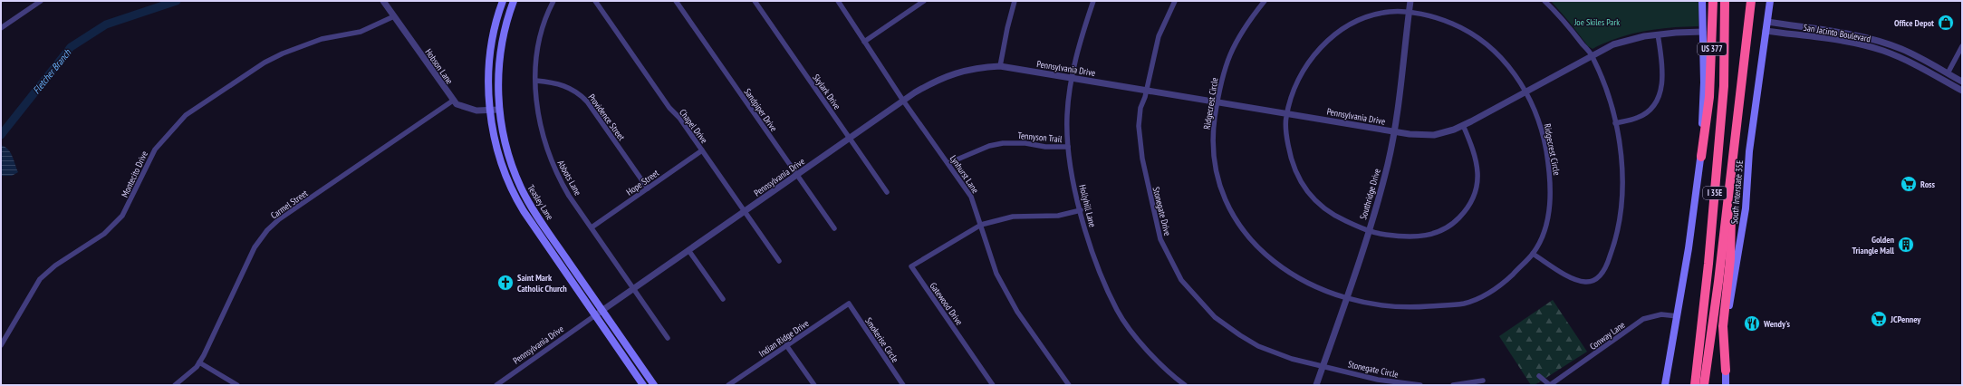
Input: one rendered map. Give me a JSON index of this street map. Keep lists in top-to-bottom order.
{
  "streets": {
    "highway": ["US 377", "I 35E"],
    "main road": ["South Interstate 35E", "Teasley Lane"],
    "street": [
      "San Jacinto Boulevard",
      "Hobson Lane",
      "Pennsylvania Drive",
      "Skylark Drive",
      "Ridgecrest Circle",
      "Sandpiper Drive",
      "Providence Street",
      "Chapel Drive",
      "Tennyson Trail",
      "Montecito Drive",
      "Lynhurst Lane",
      "Abbots Lane",
      "Hope Street",
      "Southridge Drive",
      "Carmel Street",
      "Hollyhill Lane",
      "Stonegate Drive",
      "Gatewood Drive",
      "Conway Lane",
      "Indian Ridge Drive",
      "Smokerise Circle",
      "Stonegate Circle"
    ]
  },
  "crossings": [
    ["San Jacinto Boulevard", "South Interstate 35E"],
    ["US 377", "Conway Lane"],
    ["Hobson Lane", "Montecito Drive"],
    ["Hobson Lane", "Teasley Lane"],
    ["Hobson Lane", "Carmel Street"],
    ["Pennsylvania Drive", "Skylark Drive"],
    ["Pennsylvania Drive", "Ridgecrest Circle"],
    ["Pennsylvania Drive", "Sandpiper Drive"],
    ["Pennsylvania Drive", "Chapel Drive"],
    ["Pennsylvania Drive", "Lynhurst Lane"],
    ["Pennsylvania Drive", "Abbots Lane"],
    ["Pennsylvania Drive", "Southridge Drive"],
    ["Pennsylvania Drive", "Teasley Lane"],
    ["Pennsylvania Drive", "Hollyhill Lane"],
    ["Pennsylvania Drive", "Stonegate Drive"],
    ["Ridgecrest Circle", "Southridge Drive"],
    ["Providence Street", "Abbots Lane"],
    ["Providence Street", "Hope Street"],
    ["Chapel Drive", "Hope Street"],
    ["Tennyson Trail", "Lynhurst Lane"],
    ["Tennyson Trail", "Hollyhill Lane"],
    ["Lynhurst Lane", "Gatewood Drive"],
    ["Abbots Lane", "Hope Street"],
    ["Southridge Drive", "Stonegate Drive"],
    ["Southridge Drive", "Stonegate Circle"],
    ["Stonegate Drive", "Stonegate Circle"],
    ["Indian Ridge Drive", "Smokerise Circle"]
  ],
  "water": ["Fletcher Branch"],
  "parks": ["Joe Skiles Park"],
  "places": {
    "shop": ["Office Depot"],
    "supermarket": ["Ross", "JCPenney"],
    "building": ["Golden Triangle Mall"],
    "church": ["Saint Mark Catholic Church"],
    "restaurant": ["Wendy's"]
  }
}
